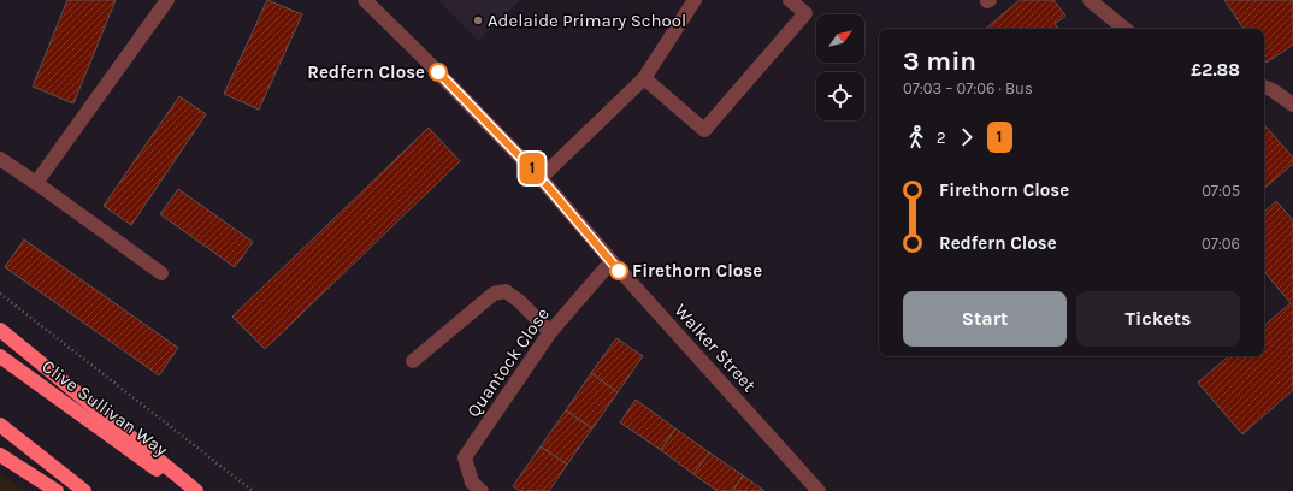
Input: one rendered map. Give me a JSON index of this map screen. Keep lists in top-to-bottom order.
{
  "streets": {
    "highway": ["Clive Sullivan Way"],
    "street": ["Walker Street", "Quantock Close"]
  },
  "crossings": [
    ["Walker Street", "Quantock Close"]
  ],
  "places": ["Adelaide Primary School", "Redfern Close", "Firethorn Close"],
  "lines": ["bus line 1"],
  "north": "top right",
  "page": {
    "on_map": "1",
    "heading": ["3 min", "07:03 – 07:06 · Bus", "£2.88"],
    "legs": ["2", "1"],
    "list": [
      {
        "name": "Firethorn Close",
        "value": "07:05"
      },
      {
        "name": "Redfern Close",
        "value": "07:06"
      }
    ],
    "buttons": ["Start", "Tickets"]
  }
}
